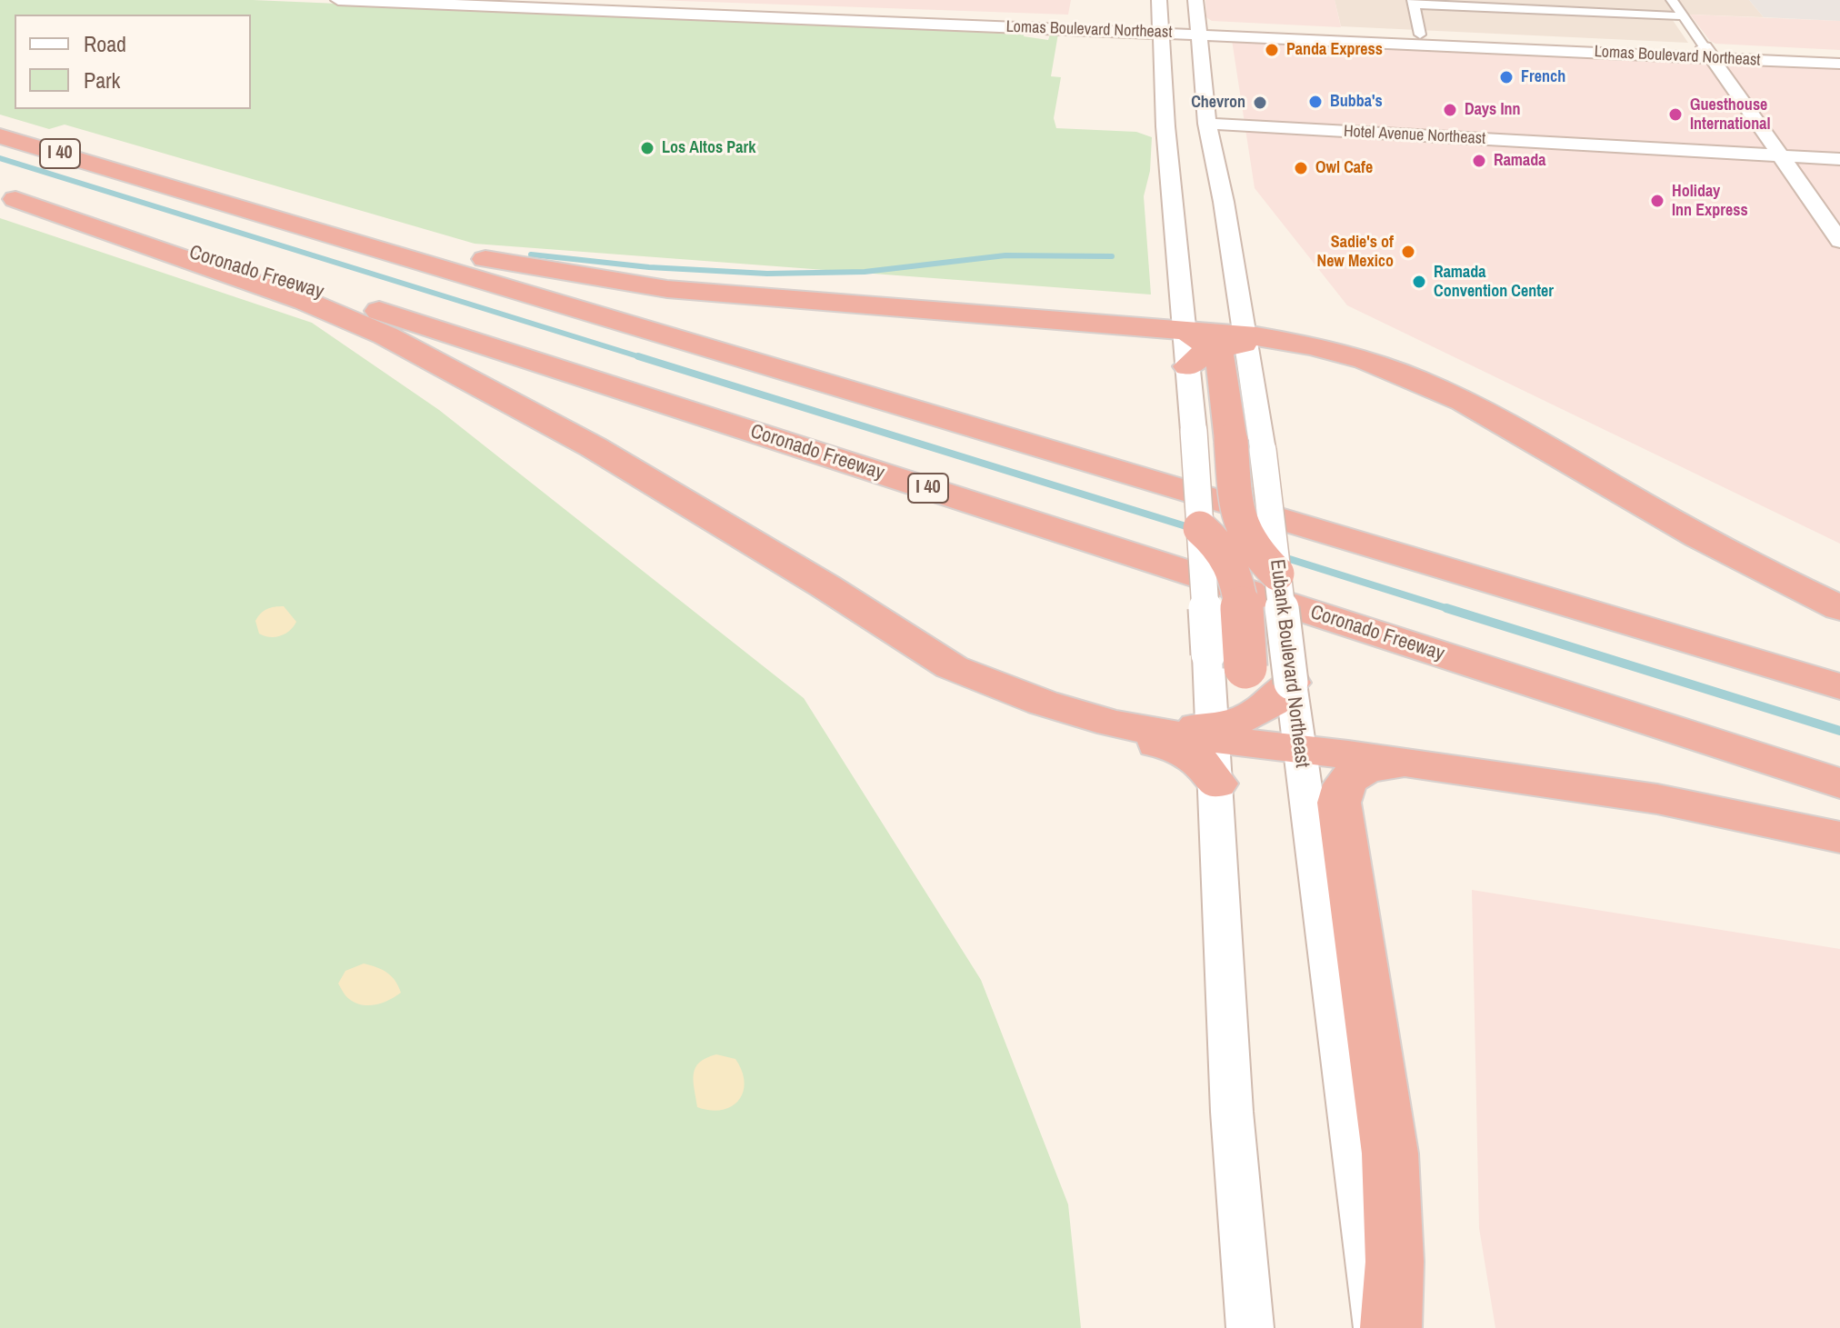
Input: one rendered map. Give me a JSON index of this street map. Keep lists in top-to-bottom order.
{
  "streets": {
    "highway": ["I 40", "Coronado Freeway"],
    "main road": ["Lomas Boulevard Northeast", "Hotel Avenue Northeast", "Eubank Boulevard Northeast"]
  },
  "places": [
    "Panda Express",
    "French",
    "Bubba's",
    "Chevron",
    "Days Inn",
    "Guesthouse International",
    "Los Altos Park",
    "Ramada",
    "Owl Cafe",
    "Holiday Inn Express",
    "Sadie's of New Mexico",
    "Ramada Convention Center"
  ],
  "legend": ["Road", "Park"]
}
